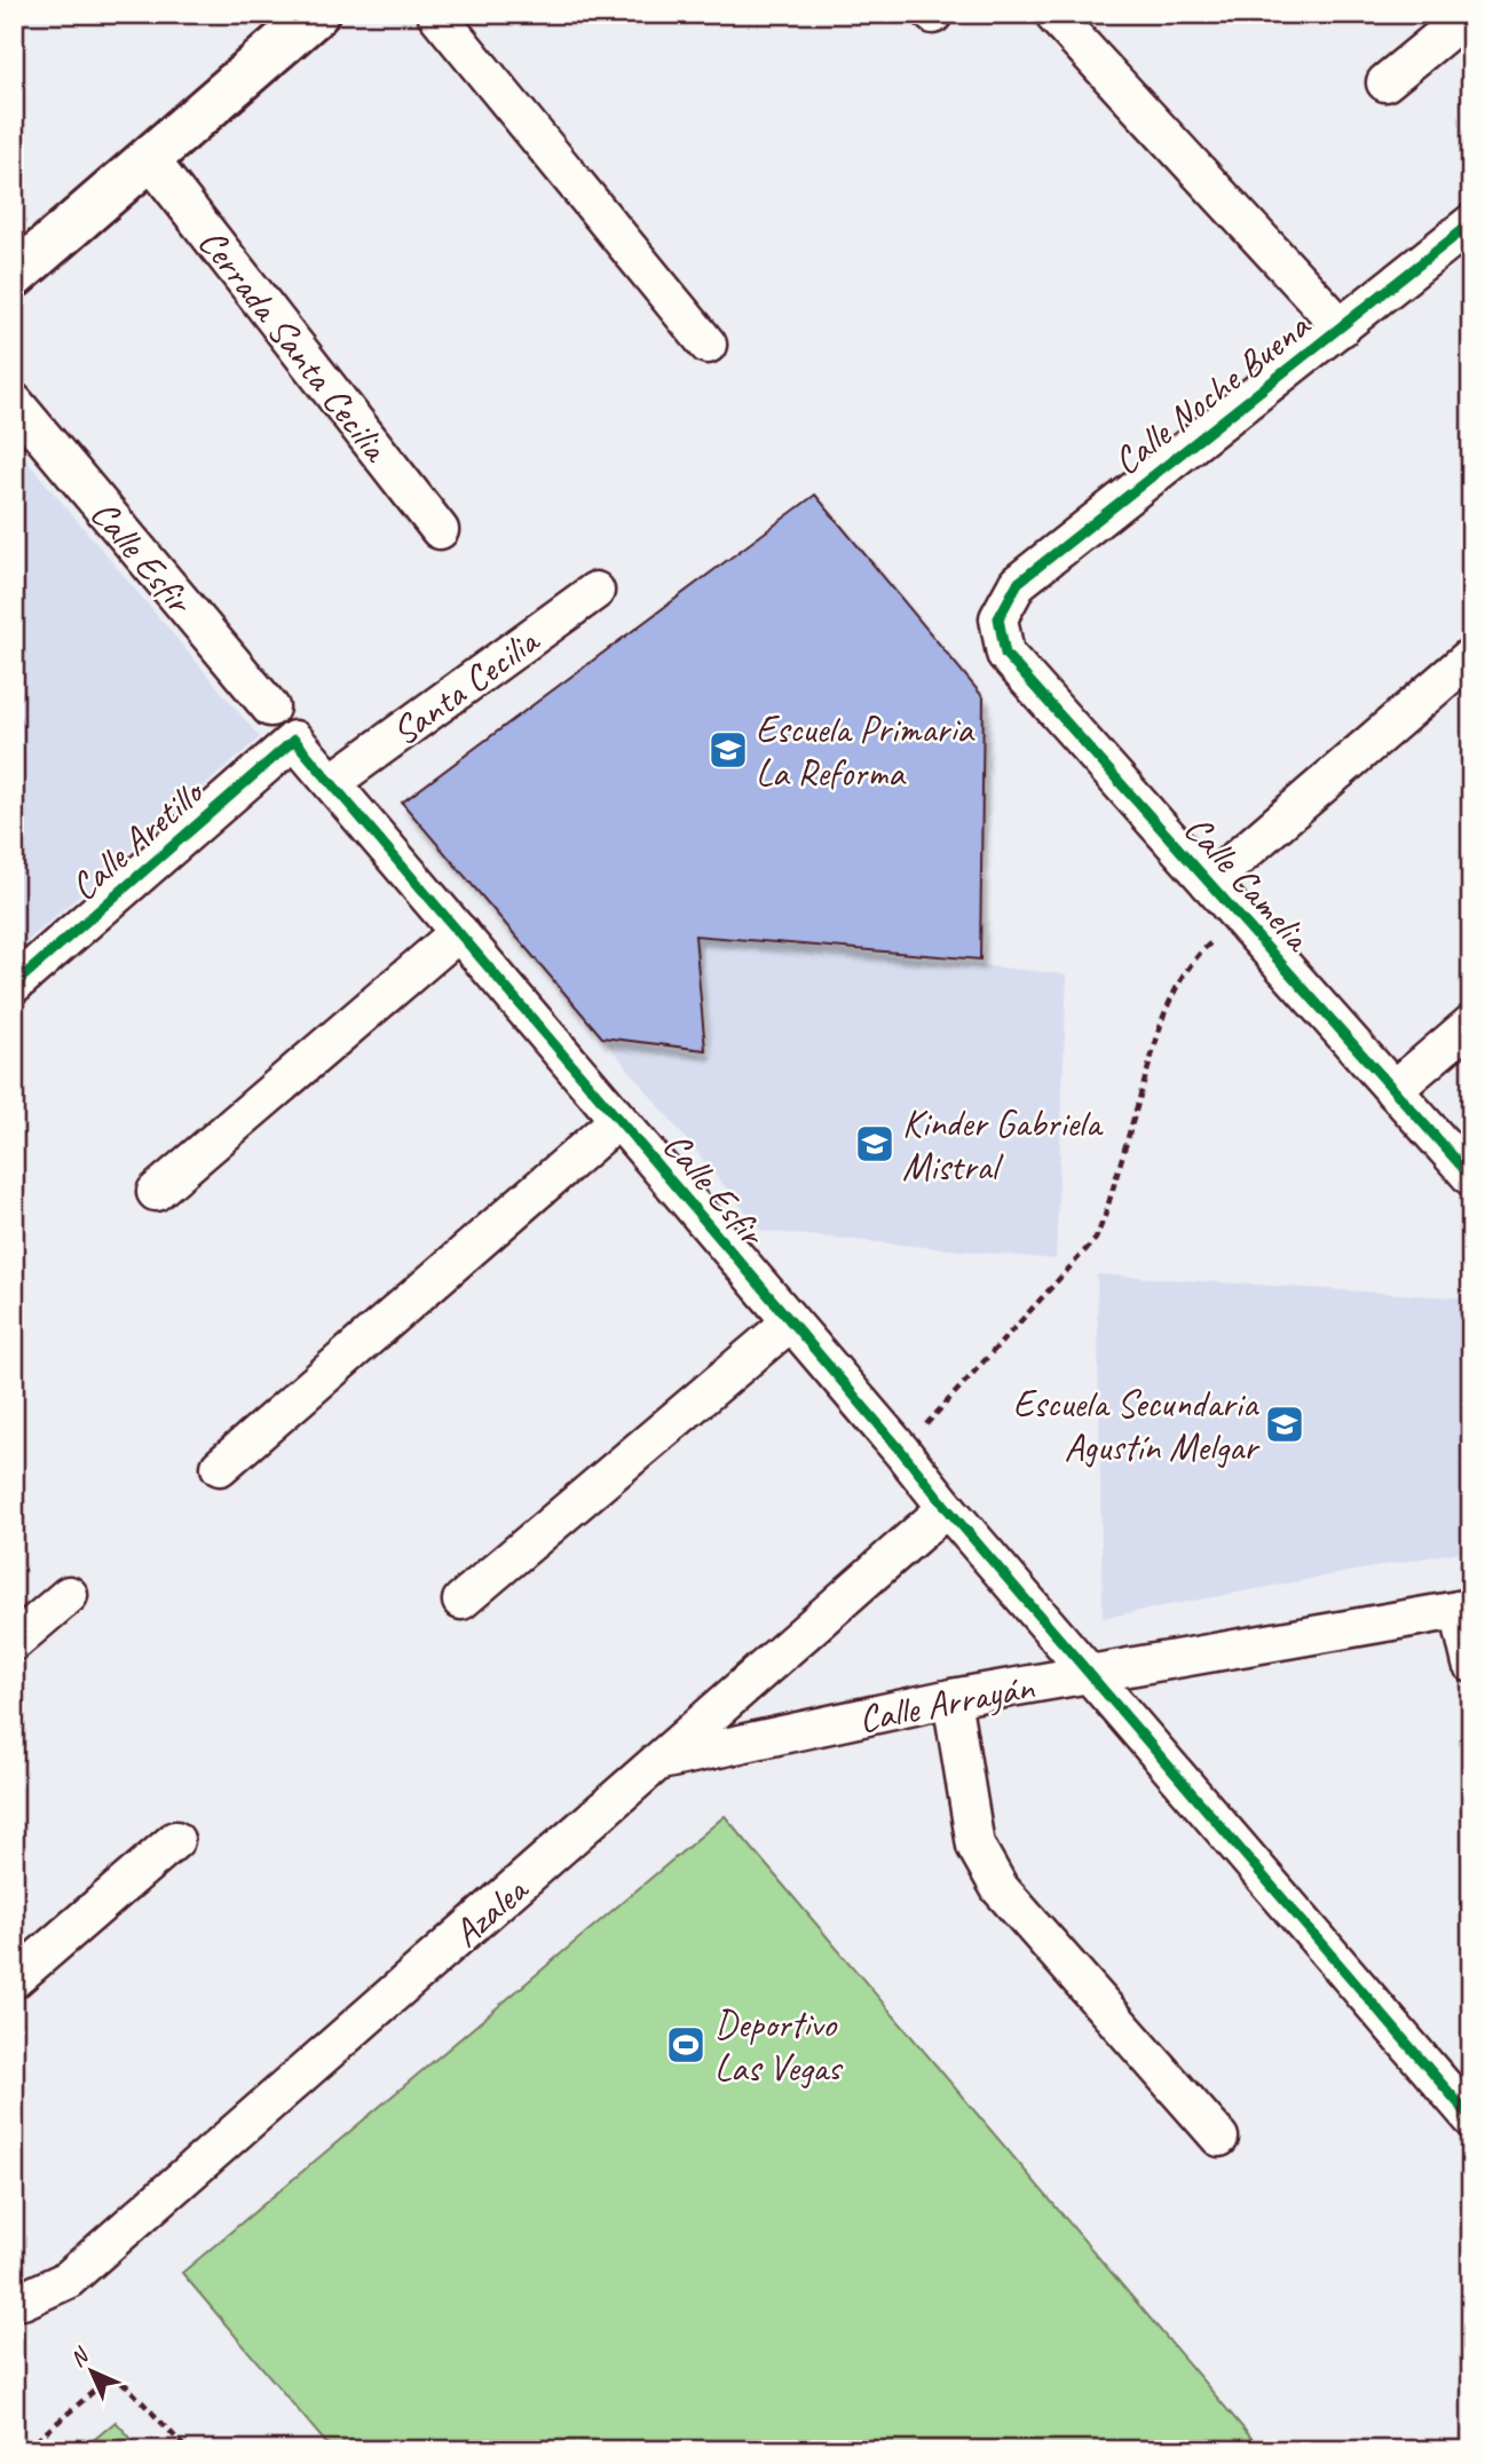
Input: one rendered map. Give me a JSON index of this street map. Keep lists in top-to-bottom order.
{
  "streets": {
    "street": [
      "Cerrada Santa Cecilia",
      "Calle Noche Buena",
      "Calle Esfir",
      "Santa Cecilia",
      "Calle Aretillo",
      "Calle Camelia",
      "Calle Arrayán",
      "Azalea"
    ]
  },
  "crossings": [
    ["Calle Noche Buena", "Calle Camelia"],
    ["Calle Esfir", "Santa Cecilia"],
    ["Calle Esfir", "Calle Aretillo"],
    ["Calle Esfir", "Calle Arrayán"],
    ["Calle Esfir", "Azalea"],
    ["Calle Arrayán", "Azalea"]
  ],
  "places": {
    "school or university": ["Escuela Primaria La Reforma", "Kinder Gabriela Mistral", "Escuela Secundaria Agustín Melgar"],
    "sports": ["Deportivo Las Vegas"]
  },
  "north": "top left"
}
